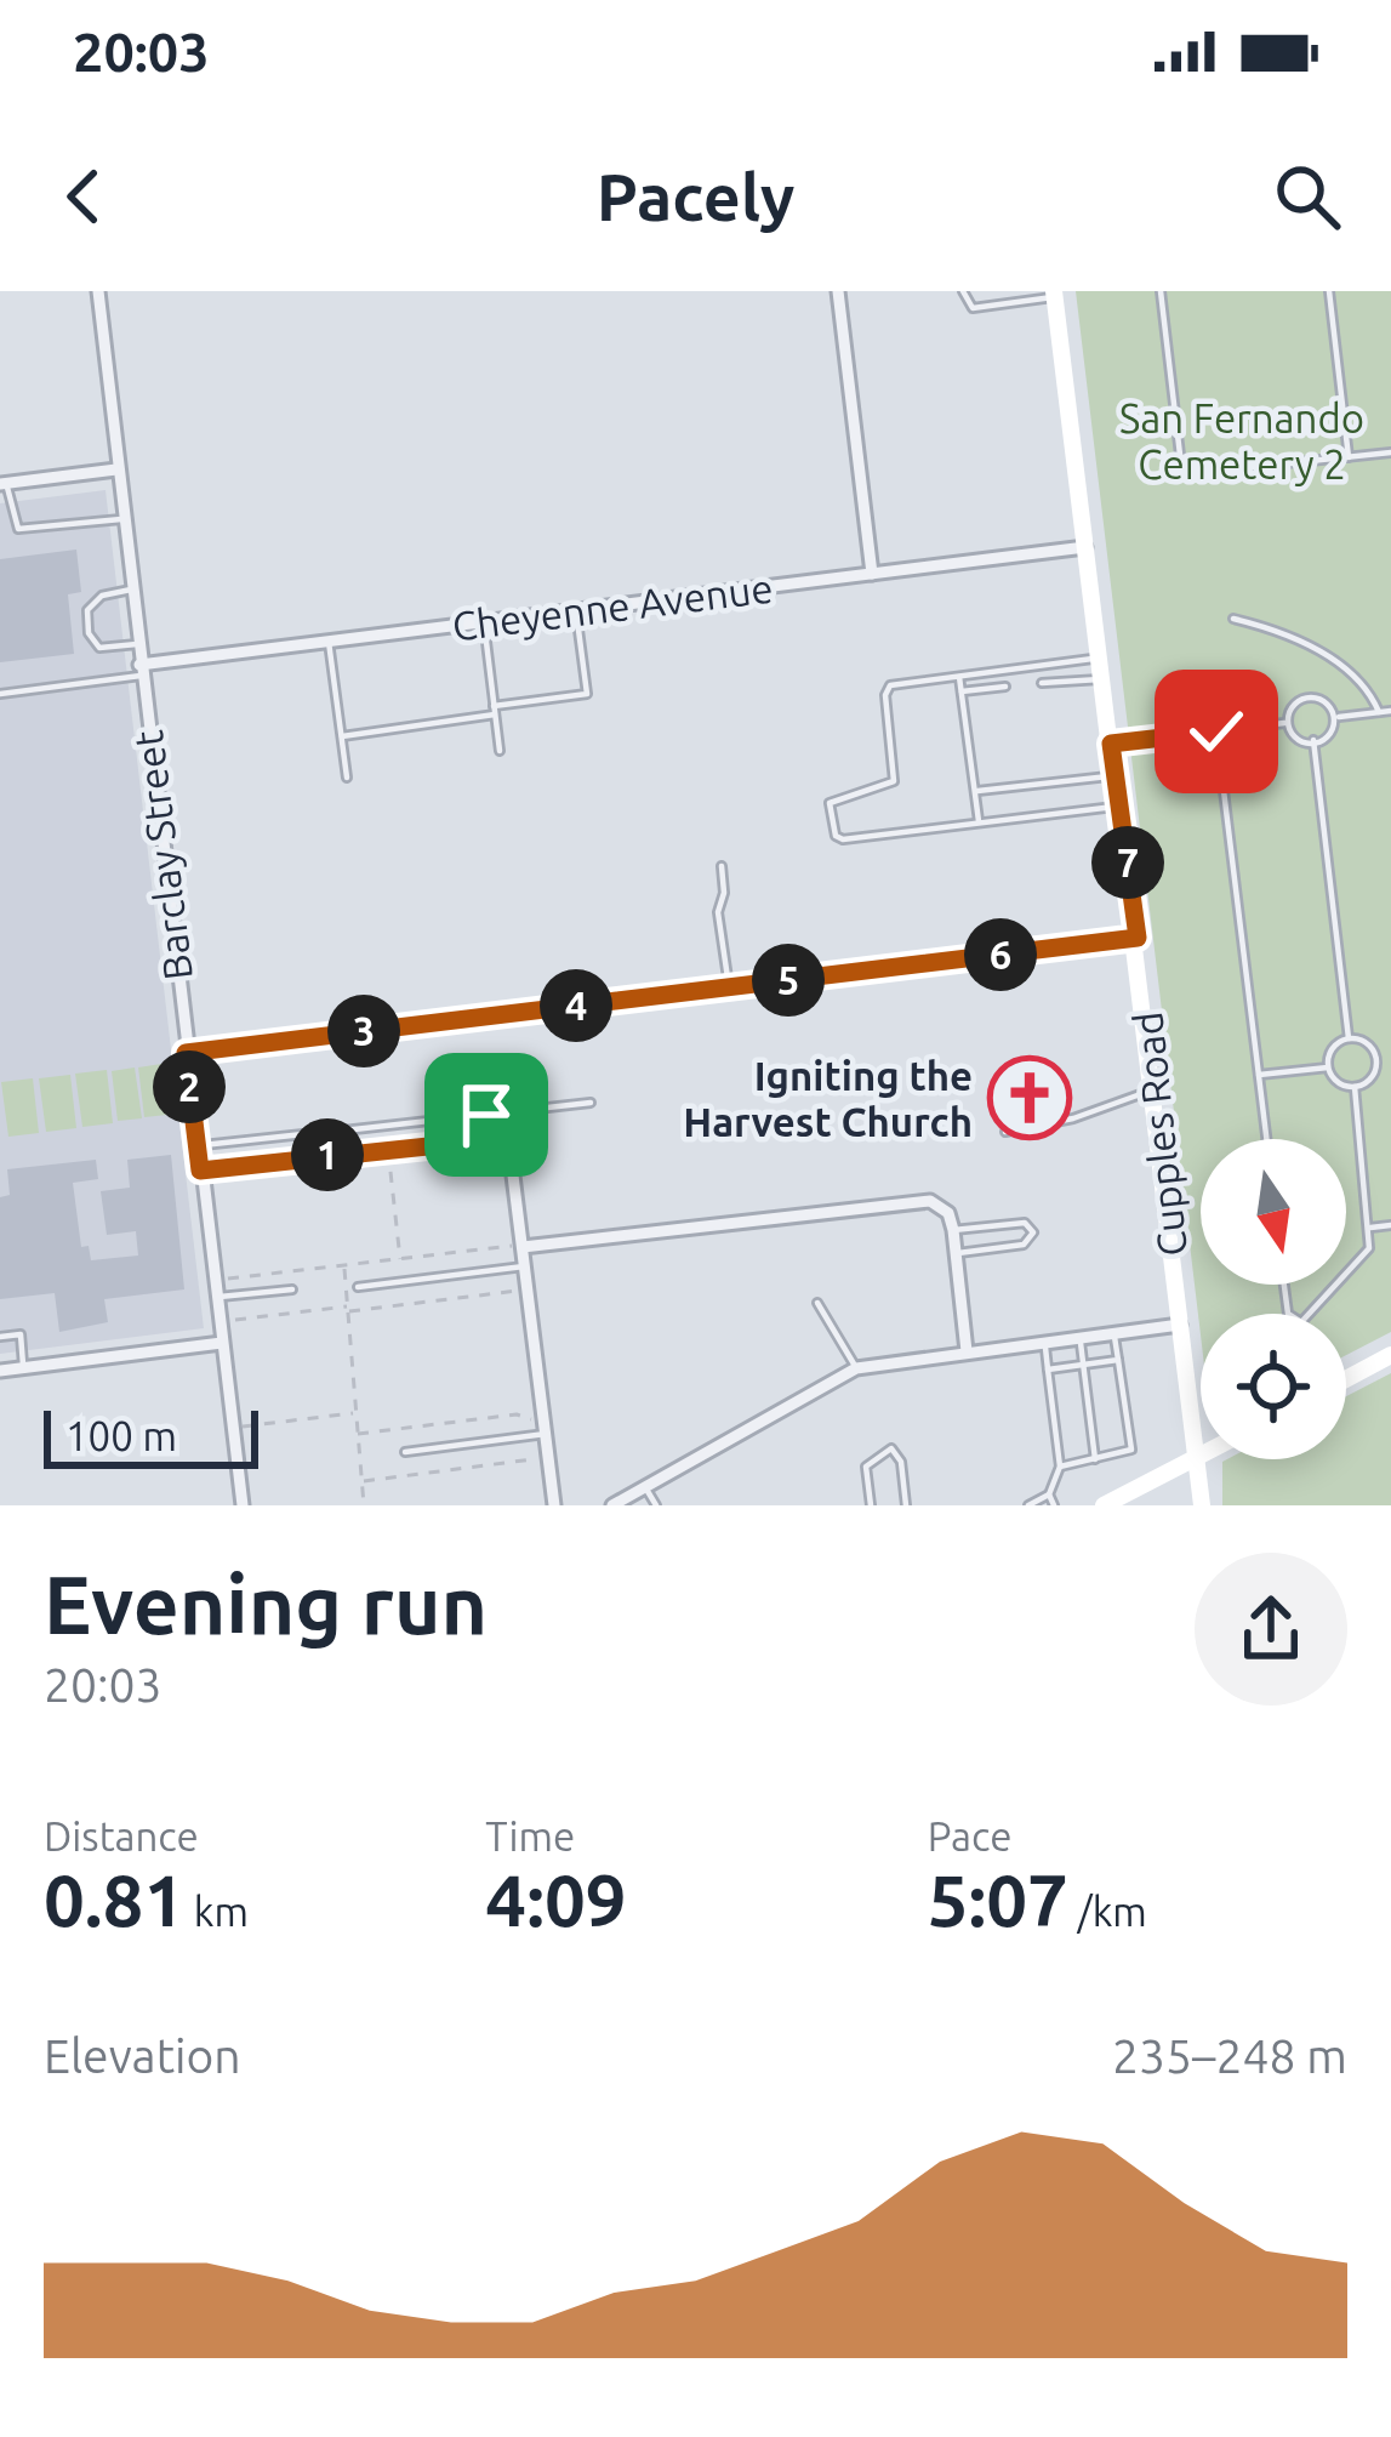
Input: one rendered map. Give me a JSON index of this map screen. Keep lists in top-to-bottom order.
{
  "streets": {
    "street": ["Cheyenne Avenue", "Barclay Street", "Cupples Road"]
  },
  "crossings": [
    ["Cheyenne Avenue", "Barclay Street"],
    ["Cheyenne Avenue", "Cupples Road"]
  ],
  "parks": ["San Fernando Cemetery 2"],
  "places": {
    "church": ["Igniting the Harvest Church"]
  },
  "scale_bar": "100 m",
  "north": "bottom",
  "page": {
    "status": "20:03",
    "header": "Pacely",
    "pins": [
      "7",
      "6",
      "5",
      "4",
      "3",
      "2",
      "1"
    ],
    "scale": "100 m",
    "heading": ["Evening run", "20:03"],
    "stats": [
      ["Distance", "0.81 km"],
      ["Time", "4:09"],
      ["Pace", "5:07 /km"]
    ],
    "chart": ["Elevation", "235–248 m"]
  }
}
